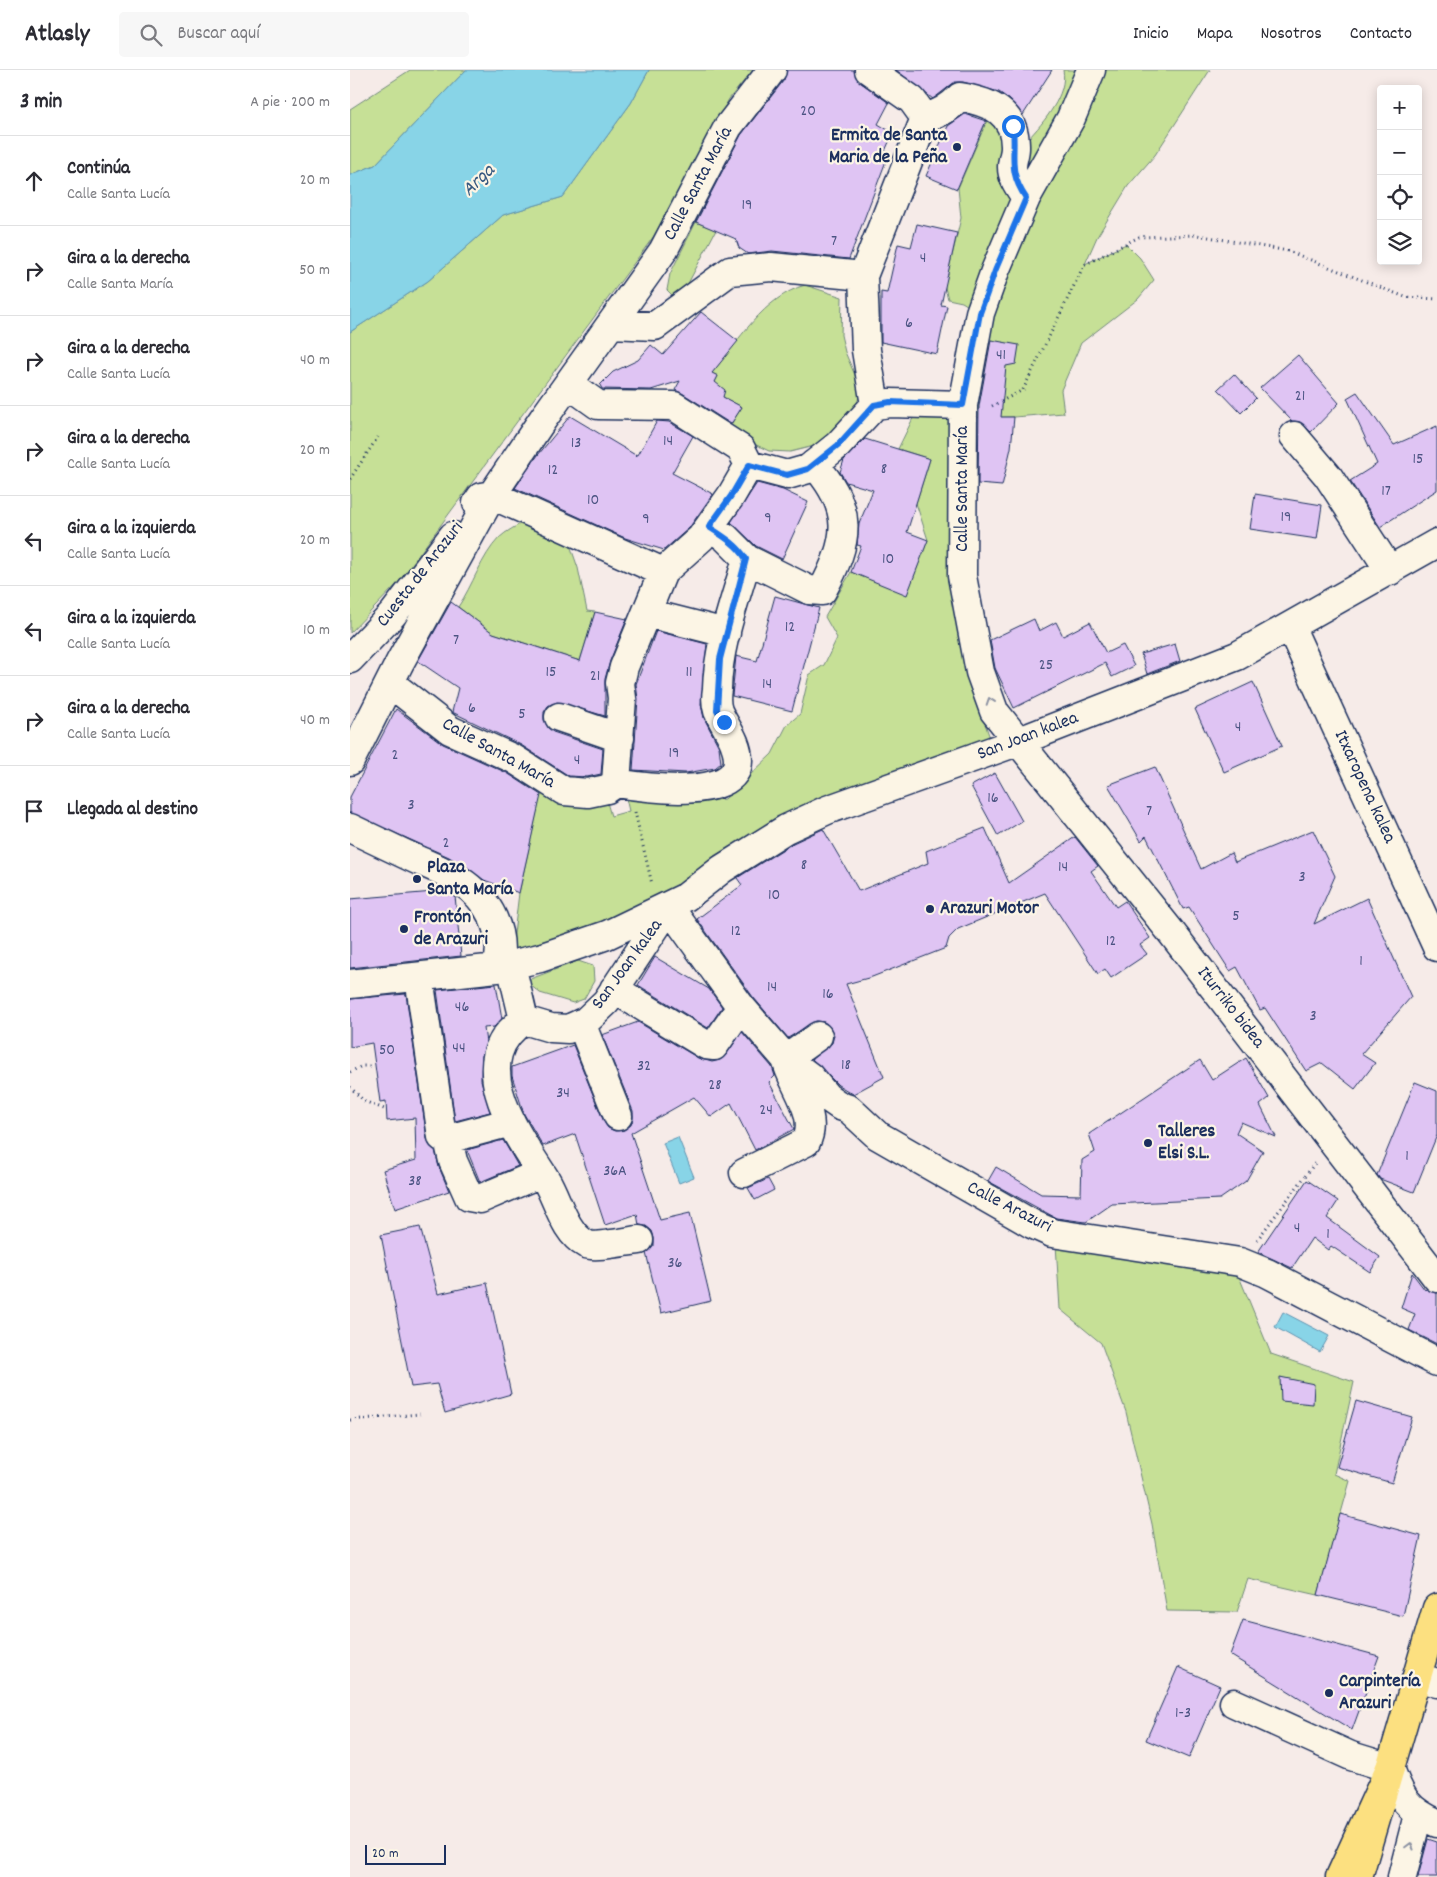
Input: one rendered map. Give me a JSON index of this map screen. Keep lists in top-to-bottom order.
{
  "streets": {
    "street": [
      "Calle Santa María",
      "Cuesta de Arazuri",
      "San Joan kalea",
      "Itxaropena kalea",
      "Iturriko bidea",
      "Calle Arazuri"
    ]
  },
  "crossings": [
    ["Calle Santa María", "Cuesta de Arazuri"],
    ["Calle Santa María", "San Joan kalea"],
    ["Calle Santa María", "Iturriko bidea"],
    ["San Joan kalea", "Itxaropena kalea"],
    ["San Joan kalea", "Iturriko bidea"],
    ["San Joan kalea", "Calle Arazuri"]
  ],
  "water": ["Arga"],
  "places": [
    "Ermita de Santa Maria de la Peña",
    "Plaza Santa María",
    "Arazuri Motor",
    "Frontón de Arazuri",
    "Talleres Elsi S.L.",
    "Carpintería Arazuri"
  ],
  "house_numbers": [
    "20",
    "19",
    "7",
    "4",
    "6",
    "41",
    "21",
    "14",
    "13",
    "15",
    "8",
    "12",
    "17",
    "10",
    "19",
    "9",
    "9",
    "10",
    "12",
    "7",
    "25",
    "15",
    "11",
    "21",
    "14",
    "6",
    "5",
    "4",
    "19",
    "2",
    "4",
    "16",
    "3",
    "7",
    "2",
    "8",
    "14",
    "3",
    "10",
    "5",
    "12",
    "12",
    "1",
    "14",
    "16",
    "46",
    "3",
    "44",
    "50",
    "18",
    "32",
    "28",
    "34",
    "24",
    "1",
    "36A",
    "38",
    "4",
    "1",
    "36",
    "1-3"
  ],
  "scale_bar": "20 m",
  "page": {
    "header": "Atlasly",
    "search": "Buscar aquí",
    "nav": [
      "Inicio",
      "Mapa",
      "Nosotros",
      "Contacto"
    ],
    "heading": ["3 min", "A pie · 200 m"],
    "map_buttons": ["+", "−"],
    "list": [
      ["Continúa", "Calle Santa Lucía", "20 m"],
      ["Gira a la derecha", "Calle Santa María", "50 m"],
      ["Gira a la derecha", "Calle Santa Lucía", "40 m"],
      ["Gira a la derecha", "Calle Santa Lucía", "20 m"],
      ["Gira a la izquierda", "Calle Santa Lucía", "20 m"],
      ["Gira a la izquierda", "Calle Santa Lucía", "10 m"],
      ["Gira a la derecha", "Calle Santa Lucía", "40 m"],
      "Llegada al destino"
    ],
    "scale": "20 m"
  }
}
